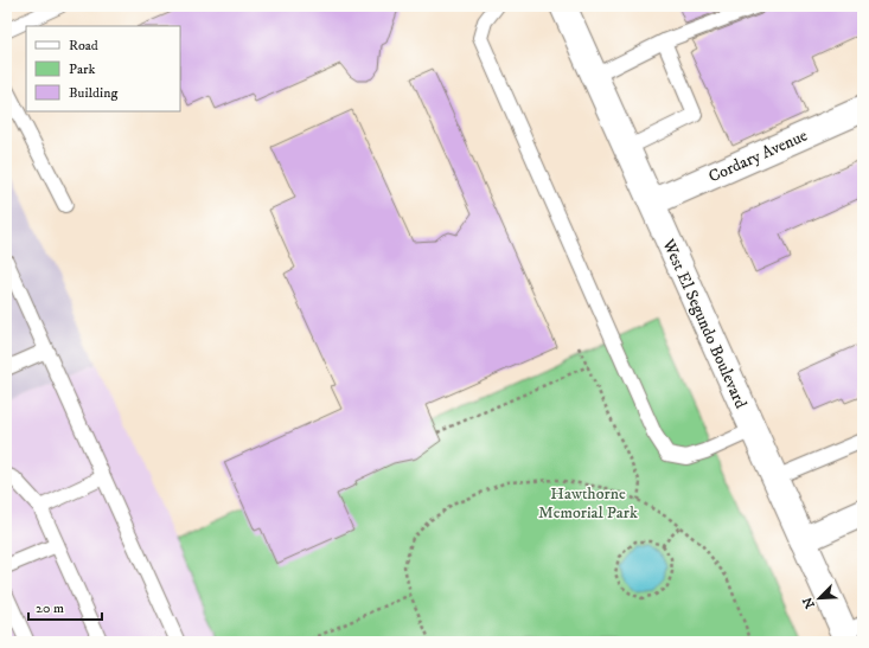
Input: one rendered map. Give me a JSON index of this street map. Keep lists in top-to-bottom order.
{
  "streets": {
    "main road": ["Cordary Avenue", "West El Segundo Boulevard"]
  },
  "crossings": [
    ["Cordary Avenue", "West El Segundo Boulevard"]
  ],
  "parks": ["Hawthorne Memorial Park"],
  "legend": ["Road", "Park", "Building"],
  "scale_bar": "20 m",
  "north": "bottom left"
}
